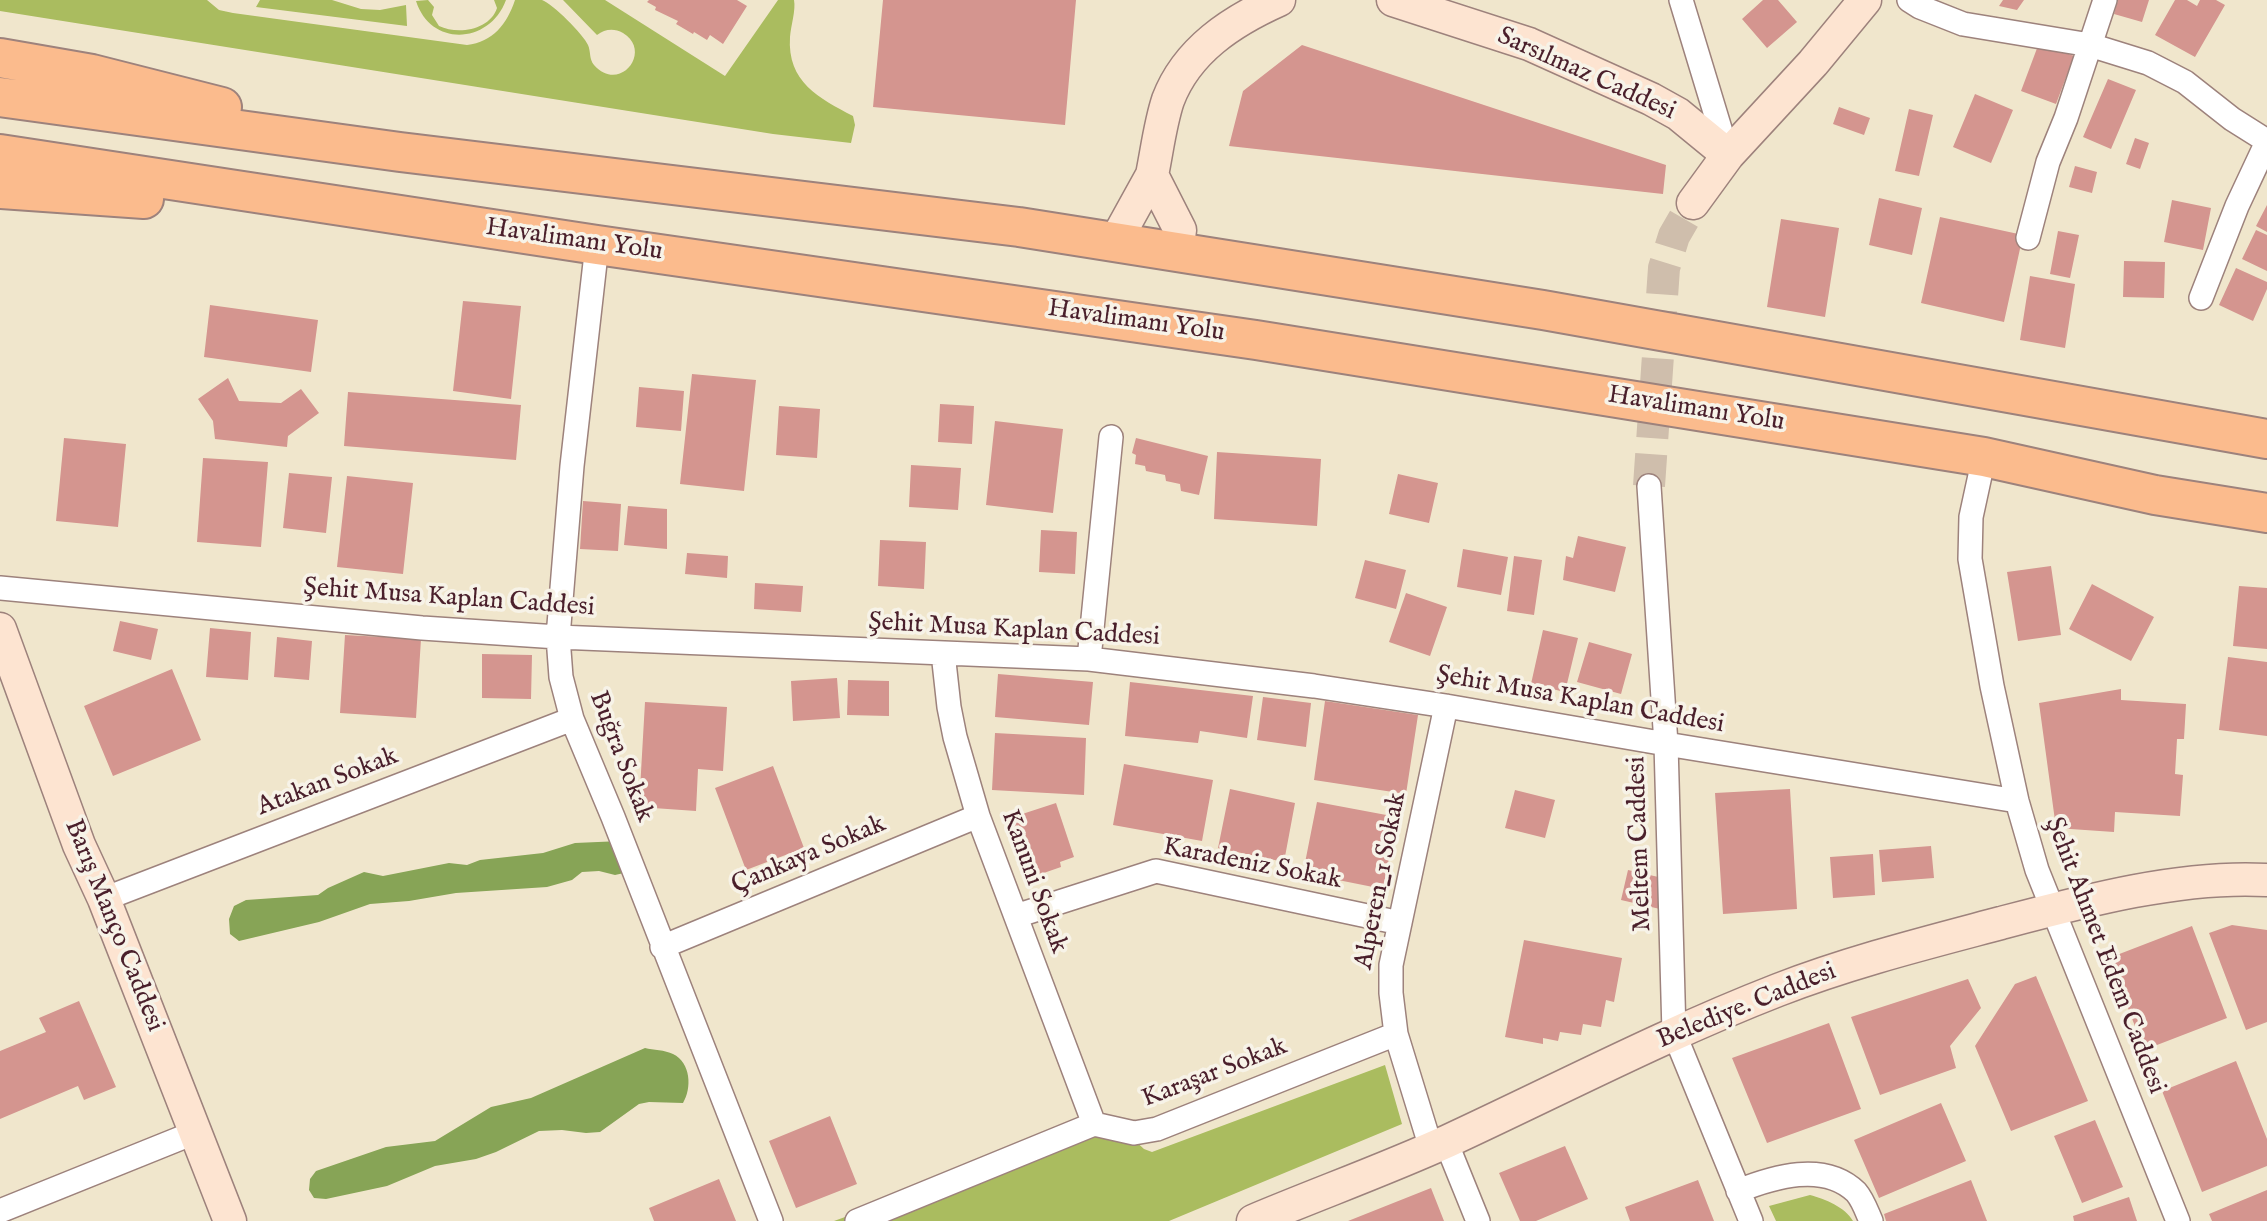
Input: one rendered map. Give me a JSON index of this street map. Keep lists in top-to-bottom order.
{
  "streets": {
    "highway": ["Havalimanı Yolu"],
    "street": [
      "Sarsılmaz Caddesi",
      "Şehit Musa Kaplan Caddesi",
      "Buğra Sokak",
      "Atakan Sokak",
      "Meltem Caddesi",
      "Çankaya Sokak",
      "Karadeniz Sokak",
      "Alperen_1 Sokak",
      "Kanuni Sokak",
      "Barış Manço Caddesi",
      "Şehit Ahmet Edem Caddesi",
      "Belediye. Caddesi",
      "Karaşar Sokak"
    ]
  },
  "crossings": [
    ["Havalimanı Yolu", "Buğra Sokak"],
    ["Havalimanı Yolu", "Şehit Ahmet Edem Caddesi"],
    ["Şehit Musa Kaplan Caddesi", "Buğra Sokak"],
    ["Şehit Musa Kaplan Caddesi", "Meltem Caddesi"],
    ["Şehit Musa Kaplan Caddesi", "Alperen_1 Sokak"],
    ["Şehit Musa Kaplan Caddesi", "Kanuni Sokak"],
    ["Şehit Musa Kaplan Caddesi", "Şehit Ahmet Edem Caddesi"],
    ["Buğra Sokak", "Atakan Sokak"],
    ["Buğra Sokak", "Çankaya Sokak"],
    ["Atakan Sokak", "Barış Manço Caddesi"],
    ["Meltem Caddesi", "Belediye. Caddesi"],
    ["Çankaya Sokak", "Kanuni Sokak"],
    ["Karadeniz Sokak", "Alperen_1 Sokak"],
    ["Karadeniz Sokak", "Kanuni Sokak"],
    ["Alperen_1 Sokak", "Belediye. Caddesi"],
    ["Alperen_1 Sokak", "Karaşar Sokak"],
    ["Kanuni Sokak", "Karaşar Sokak"],
    ["Şehit Ahmet Edem Caddesi", "Belediye. Caddesi"]
  ]
}
